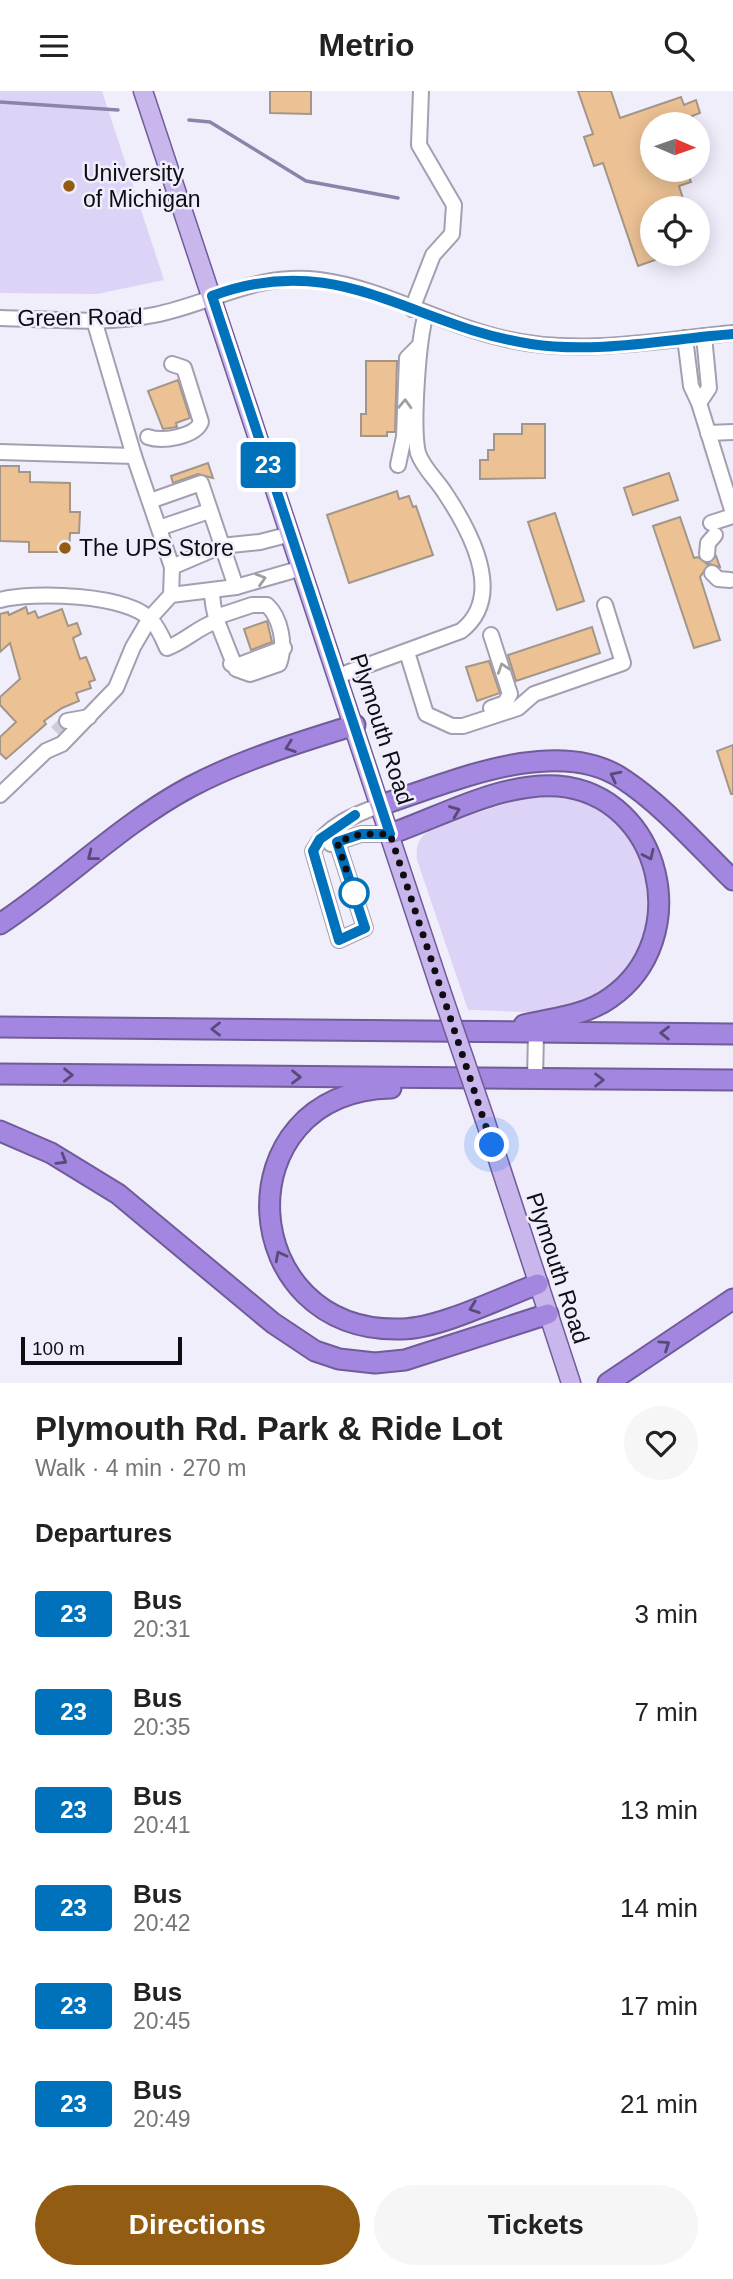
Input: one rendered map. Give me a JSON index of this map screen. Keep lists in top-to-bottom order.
{
  "streets": {
    "main road": ["Plymouth Road"],
    "street": ["Green Road"]
  },
  "crossings": [
    ["Green Road", "Plymouth Road"]
  ],
  "places": ["University of Michigan", "The UPS Store"],
  "lines": ["bus line 23"],
  "scale_bar": "100 m",
  "north": "right",
  "page": {
    "header": "Metrio",
    "on_map": "23",
    "scale": "100 m",
    "heading": [
      ["Plymouth Rd. Park & Ride Lot", "Walk · 4 min · 270 m"],
      "Departures"
    ],
    "list": [
      {
        "mark": "23",
        "name": "Bus",
        "note": "20:31",
        "value": "3 min"
      },
      {
        "mark": "23",
        "name": "Bus",
        "note": "20:35",
        "value": "7 min"
      },
      {
        "mark": "23",
        "name": "Bus",
        "note": "20:41",
        "value": "13 min"
      },
      {
        "mark": "23",
        "name": "Bus",
        "note": "20:42",
        "value": "14 min"
      },
      {
        "mark": "23",
        "name": "Bus",
        "note": "20:45",
        "value": "17 min"
      },
      {
        "mark": "23",
        "name": "Bus",
        "note": "20:49",
        "value": "21 min"
      }
    ],
    "buttons": ["Directions", "Tickets"]
  }
}
